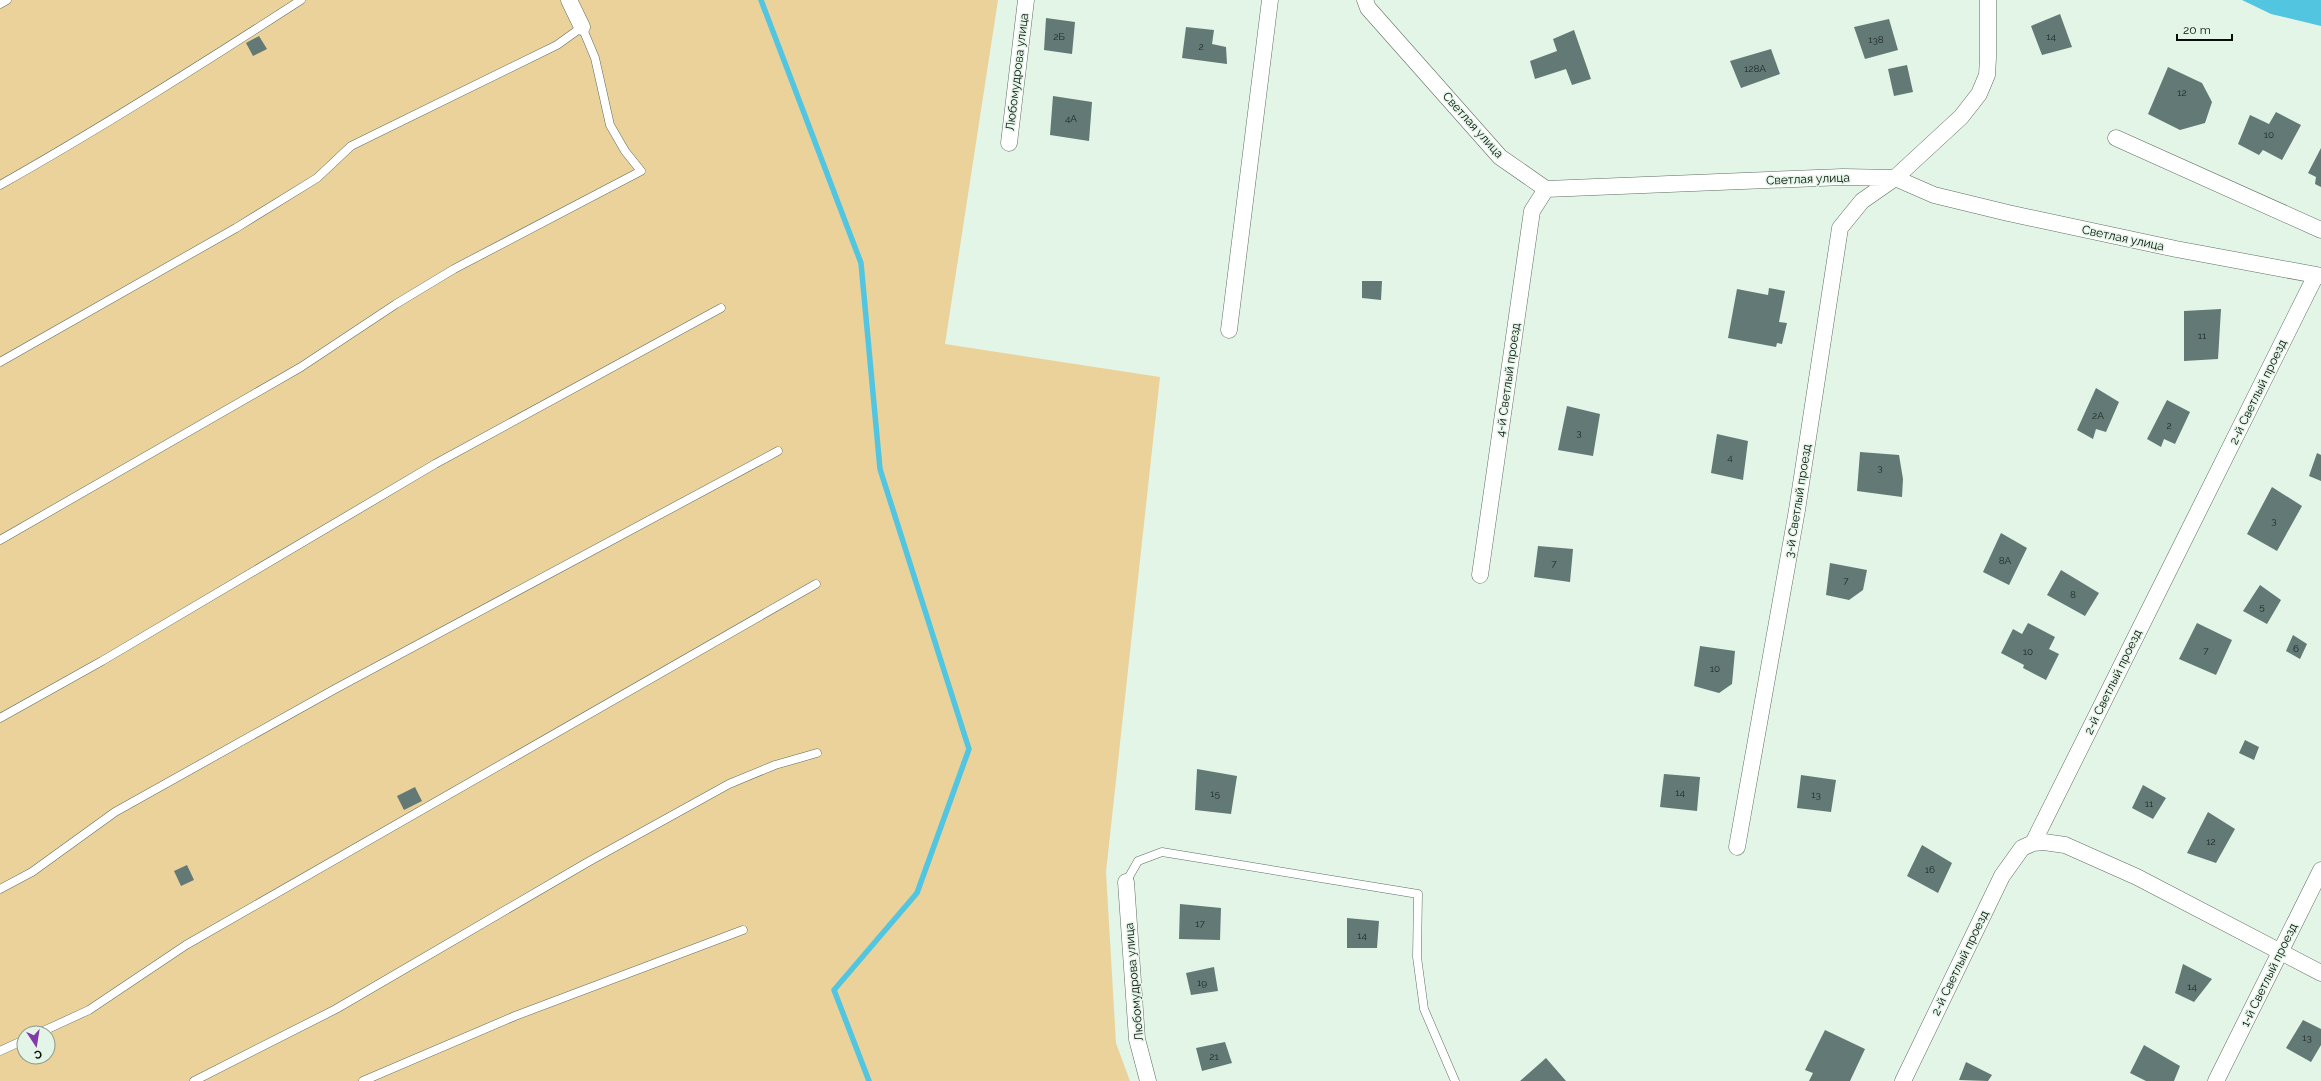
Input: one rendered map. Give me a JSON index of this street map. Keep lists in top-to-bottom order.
{
  "streets": {
    "street": [
      "Любомудрова улица",
      "Светлая улица",
      "4-й Светлый проезд",
      "2-й Светлый проезд",
      "3-й Светлый проезд",
      "1-й Светлый проезд"
    ]
  },
  "crossings": [
    ["Светлая улица", "4-й Светлый проезд"],
    ["Светлая улица", "2-й Светлый проезд"],
    ["Светлая улица", "3-й Светлый проезд"]
  ],
  "house_numbers": [
    "2Б",
    "14",
    "138",
    "2",
    "128А",
    "12",
    "4А",
    "10",
    "11",
    "2А",
    "2",
    "3",
    "4",
    "3",
    "3",
    "8А",
    "7",
    "7",
    "8",
    "5",
    "6",
    "7",
    "10",
    "10",
    "14",
    "15",
    "13",
    "11",
    "12",
    "16",
    "17",
    "14",
    "19",
    "14",
    "13",
    "21"
  ],
  "scale_bar": "20 m",
  "north": "bottom"
}
